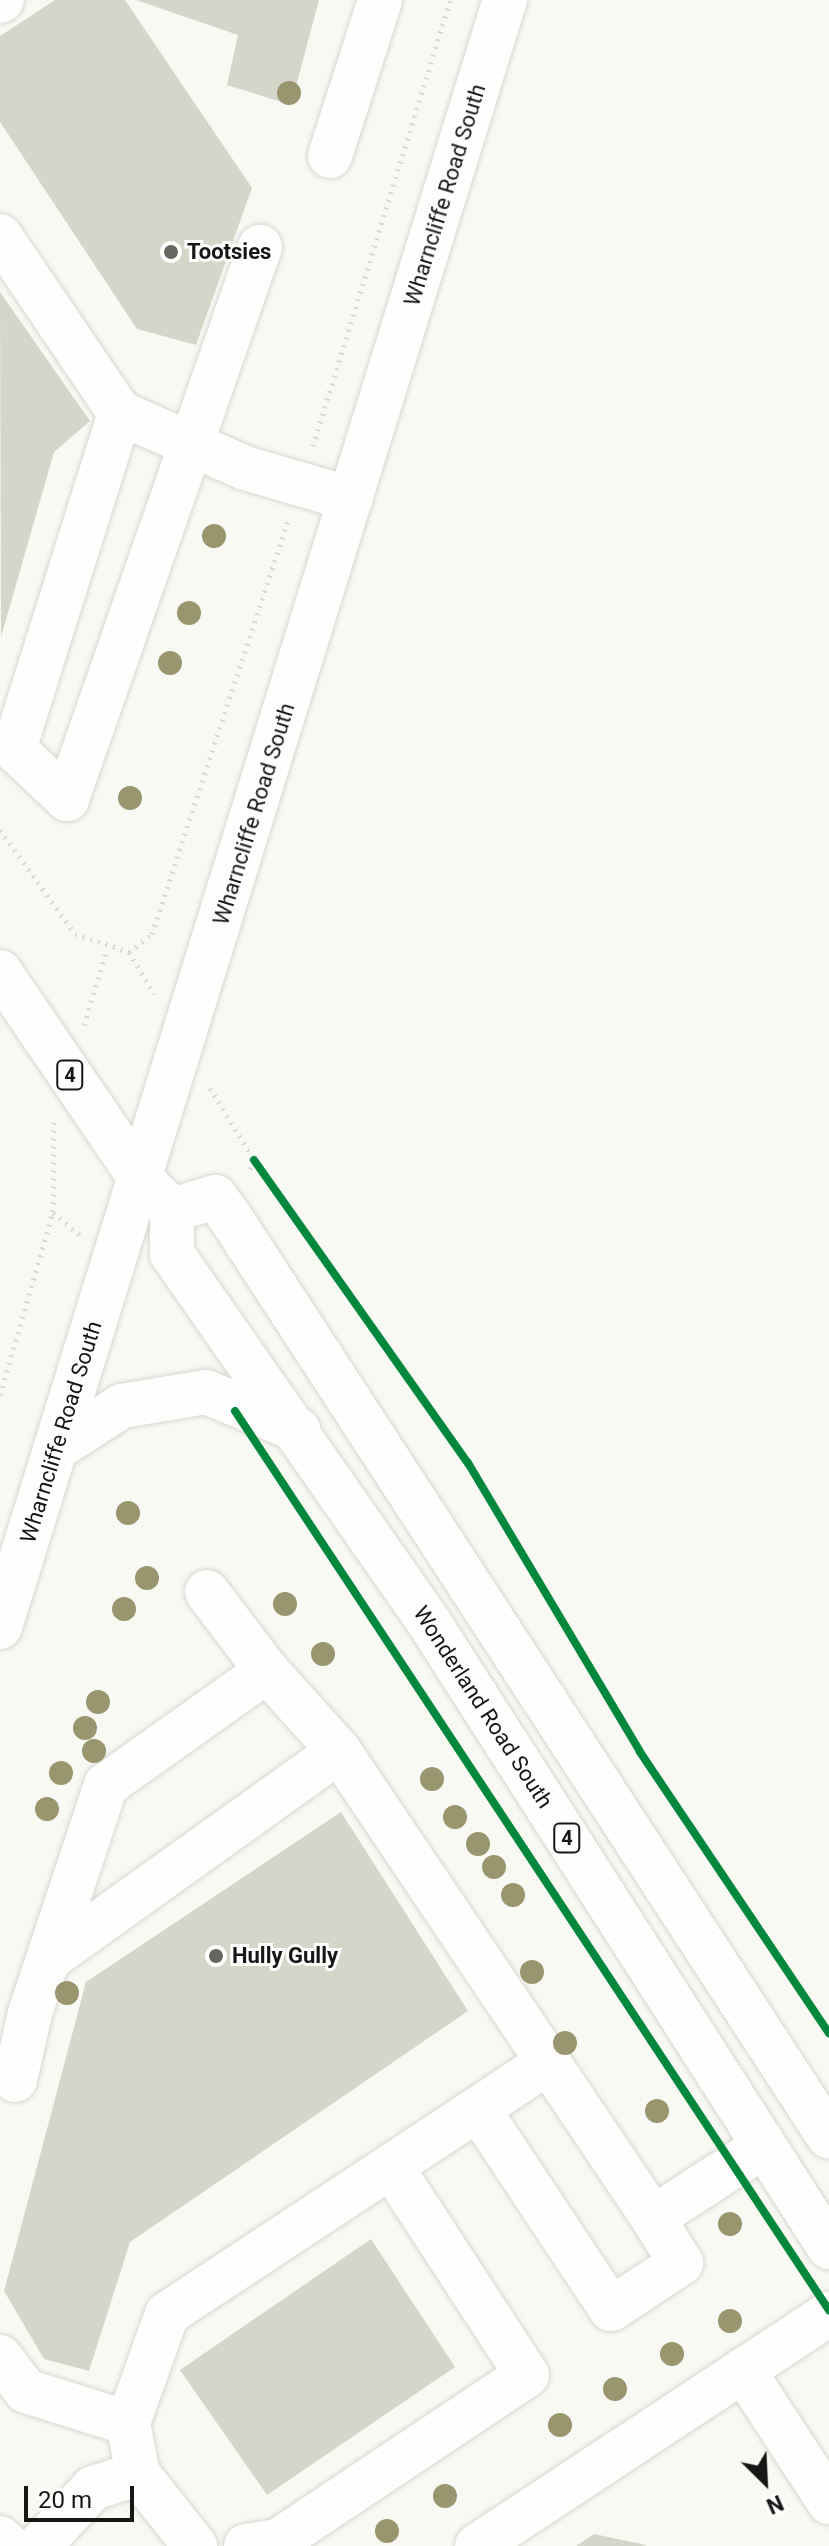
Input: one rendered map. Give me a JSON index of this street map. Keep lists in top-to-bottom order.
{
  "streets": {
    "main road": ["Wharncliffe Road South", "4", "Wonderland Road South"]
  },
  "crossings": [
    ["Wharncliffe Road South", "4"],
    ["4", "Wonderland Road South"]
  ],
  "places": ["Tootsies", "Hully Gully"],
  "scale_bar": "20 m",
  "north": "bottom right"
}
